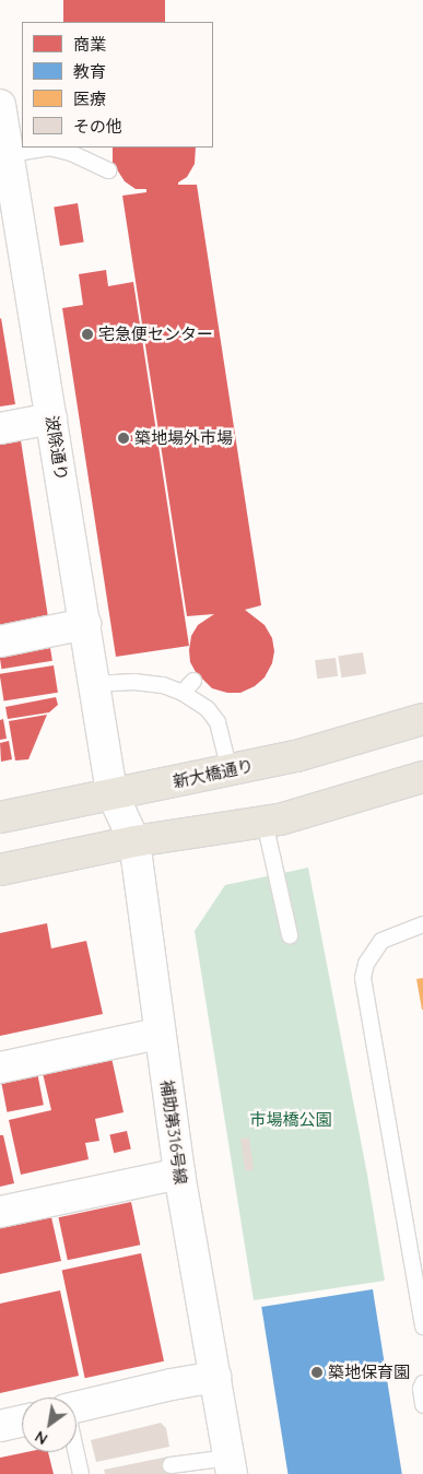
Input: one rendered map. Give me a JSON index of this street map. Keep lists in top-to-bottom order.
{
  "streets": {
    "main road": ["新大橋通り"],
    "street": ["波除通り", "補助第316号線"]
  },
  "crossings": [
    ["波除通り", "新大橋通り"],
    ["波除通り", "補助第316号線"],
    ["新大橋通り", "補助第316号線"]
  ],
  "parks": ["市場橋公園"],
  "places": ["宅急便センター", "築地場外市場", "築地保育園"],
  "legend": [
    "商業",
    "教育",
    "医療",
    "その他"
  ],
  "north": "bottom left"
}
